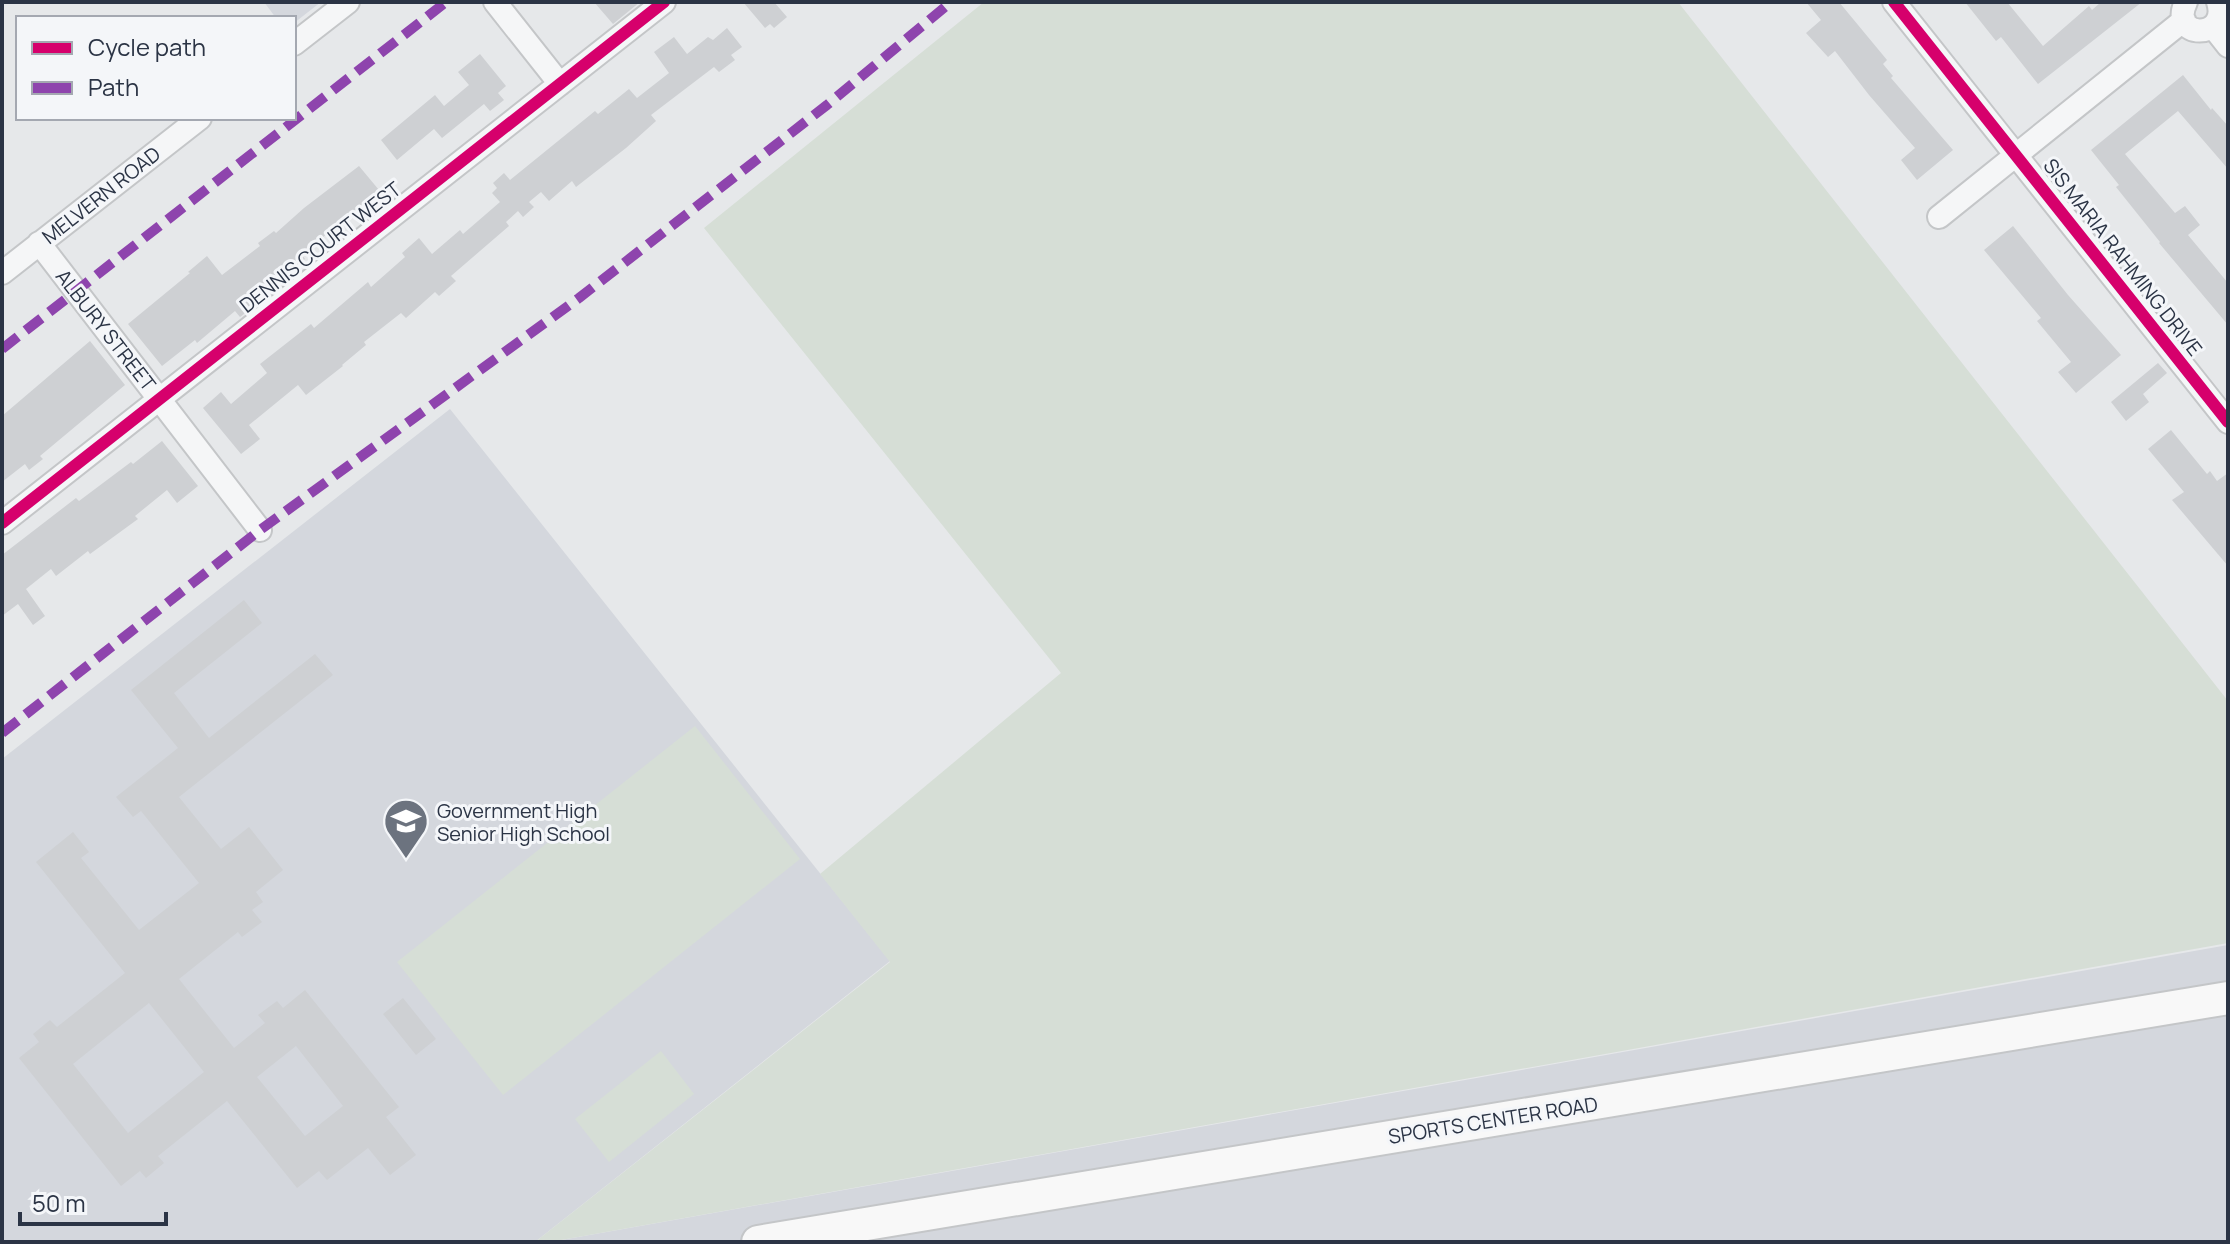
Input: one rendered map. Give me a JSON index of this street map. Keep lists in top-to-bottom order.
{
  "streets": {
    "main road": ["SPORTS CENTER ROAD"],
    "street": [
      "MELVERN ROAD",
      "DENNIS COURT WEST",
      "SIS MARIA RAHMING DRIVE",
      "ALBURY STREET"
    ]
  },
  "crossings": [
    ["MELVERN ROAD", "ALBURY STREET"],
    ["DENNIS COURT WEST", "ALBURY STREET"]
  ],
  "places": {
    "school or university": ["Government High Senior High School"]
  },
  "legend": ["Cycle path", "Path"],
  "scale_bar": "50 m"
}
